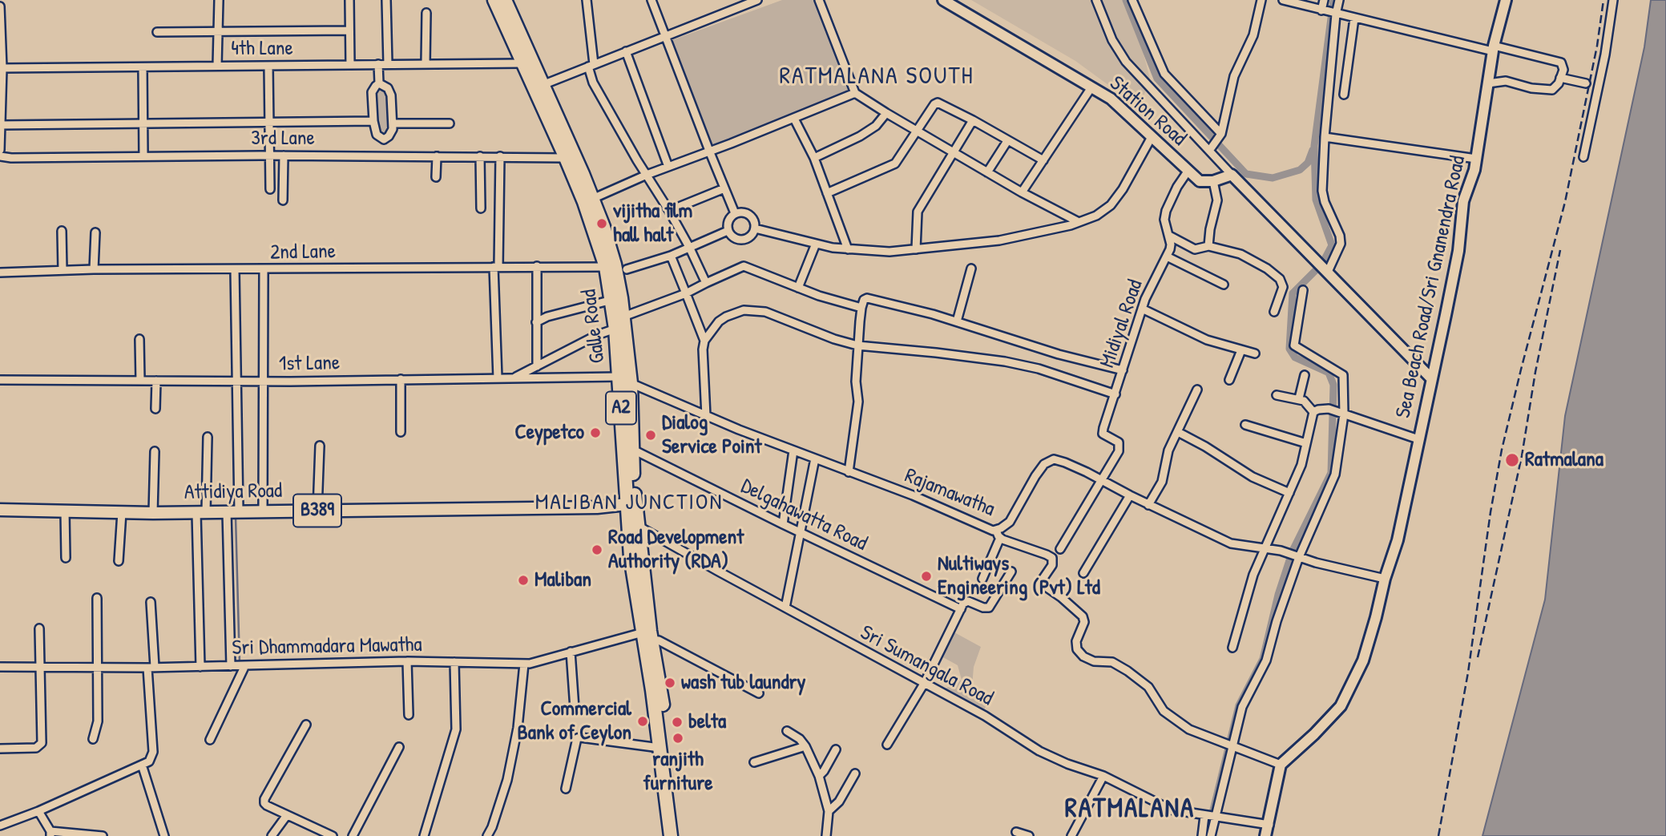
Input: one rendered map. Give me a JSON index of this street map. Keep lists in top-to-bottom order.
{
  "streets": {
    "highway": ["Galle Road", "A2"],
    "main road": ["Attidiya Road", "B389"],
    "street": [
      "4th Lane",
      "Station Road",
      "3rd Lane",
      "2nd Lane",
      "Sea Beach Road/Sri Gnanendra Road",
      "Midiyal Road",
      "1st Lane",
      "Rajamawatha",
      "Delgahawatta Road",
      "Sri Dhammadara Mawatha",
      "Sri Sumangala Road"
    ]
  },
  "crossings": [
    ["4th Lane", "Galle Road"],
    ["Station Road", "Midiyal Road"],
    ["3rd Lane", "Galle Road"],
    ["2nd Lane", "Galle Road"],
    ["Sea Beach Road/Sri Gnanendra Road", "Rajamawatha"],
    ["Midiyal Road", "Rajamawatha"],
    ["Galle Road", "1st Lane"],
    ["Galle Road", "Attidiya Road"],
    ["Galle Road", "Rajamawatha"],
    ["Galle Road", "Delgahawatta Road"],
    ["Galle Road", "Sri Dhammadara Mawatha"],
    ["Galle Road", "Sri Sumangala Road"],
    ["1st Lane", "Rajamawatha"]
  ],
  "districts": ["RATMALANA SOUTH", "MALIBAN JUNCTION", "RATMALANA"],
  "places": [
    "vijitha film hall halt",
    "Ceypetco",
    "Dialog Service Point",
    "Ratmalana",
    "Road Development Authority (RDA)",
    "Nultiways Engineering (Pvt) Ltd",
    "Maliban",
    "wash tub laundry",
    "Commercial Bank of Ceylon",
    "belta",
    "ranjith furniture"
  ]
}
